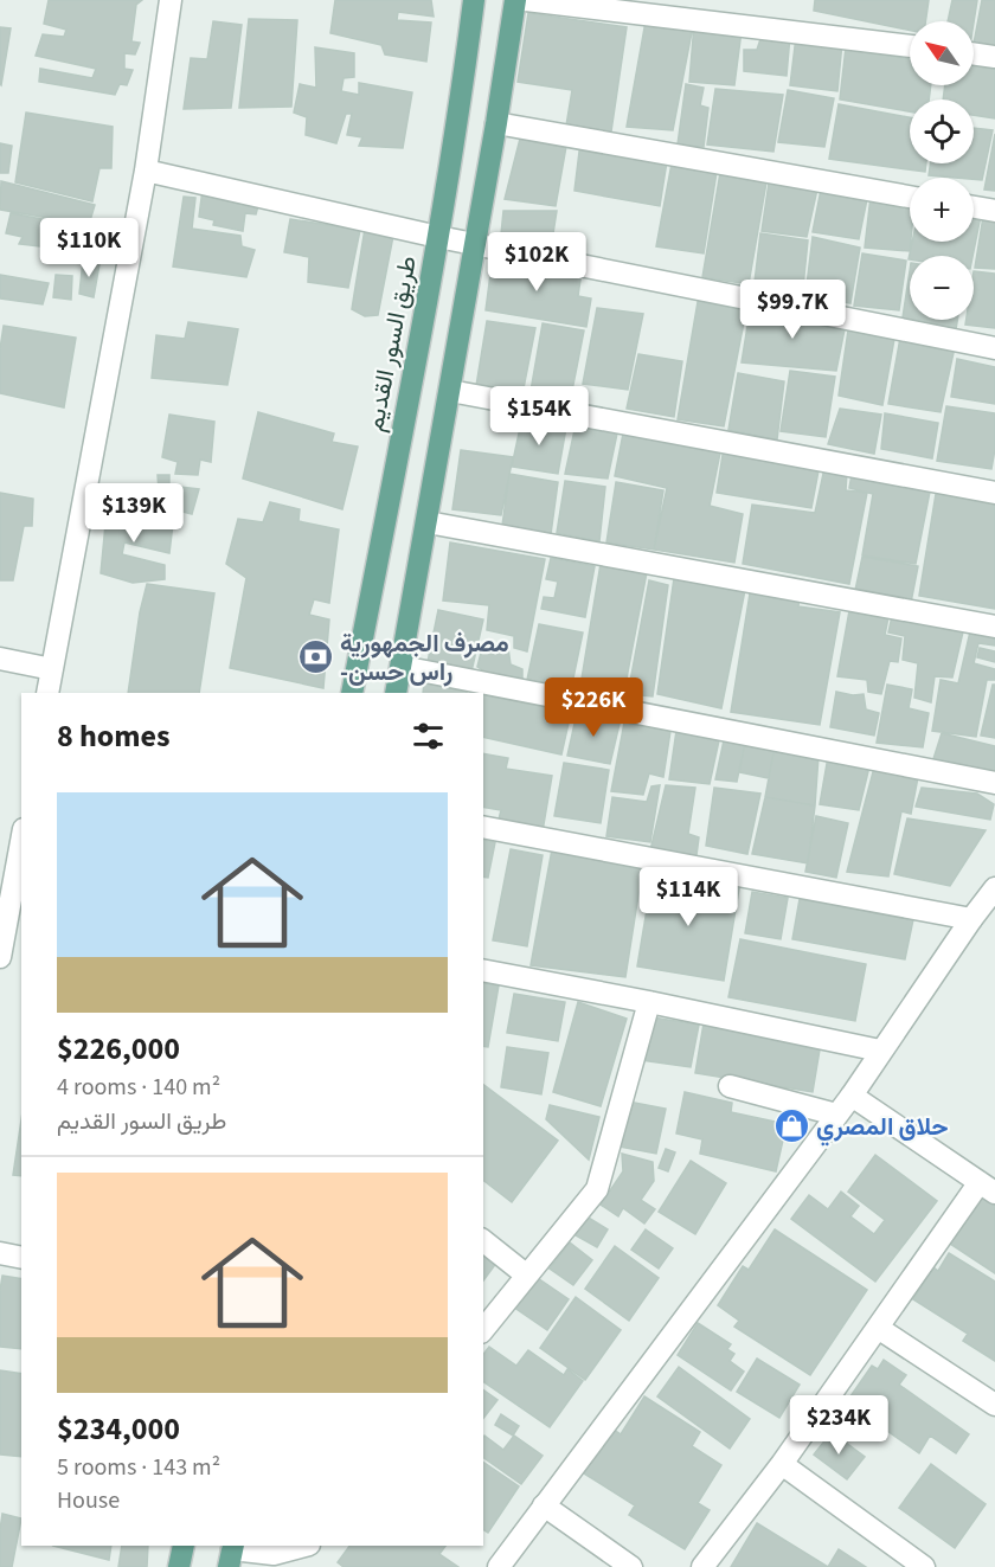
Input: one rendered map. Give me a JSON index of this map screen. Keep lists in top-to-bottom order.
{
  "streets": {
    "main road": ["طريق السور القديم"]
  },
  "places": {
    "bank": ["مصرف الجمهورية -راس حسن"],
    "shop": ["حلاق المصري"]
  },
  "north": "top left",
  "page": {
    "map_buttons": ["+", "−"],
    "price": [
      "$110K",
      "$102K",
      "$99.7K",
      "$154K",
      "$139K",
      "$226K",
      "$114K",
      "$234K"
    ],
    "heading": "8 homes",
    "list": [
      {
        "name": "$226,000",
        "note": "4 rooms · 140 m² · طريق السور القديم"
      },
      {
        "name": "$234,000",
        "note": "5 rooms · 143 m² · House"
      }
    ]
  }
}
